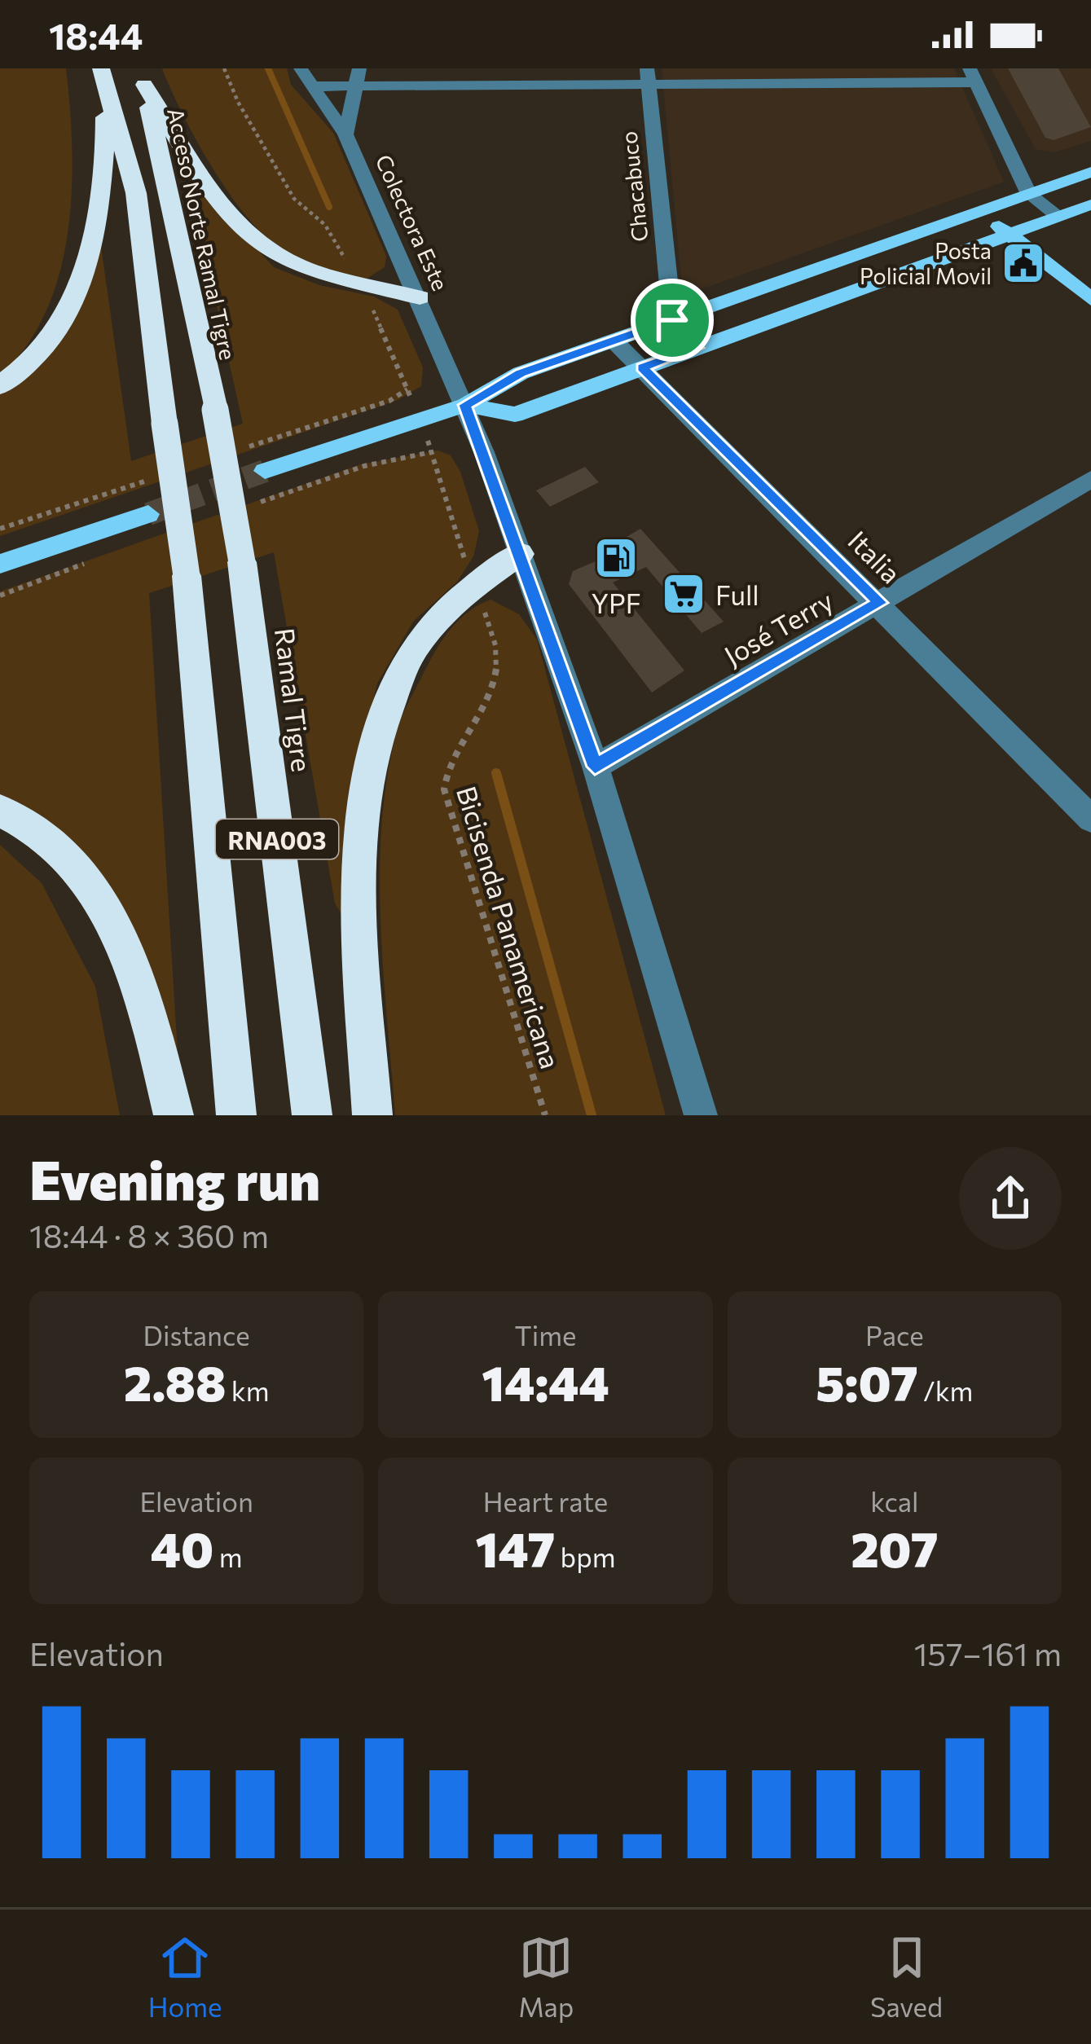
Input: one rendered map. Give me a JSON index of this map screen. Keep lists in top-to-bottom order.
{
  "streets": {
    "highway": ["Acceso Norte Ramal Tigre", "Ramal Tigre", "RNA003"],
    "street": [
      "Chacabuco",
      "Colectora Este",
      "Italia",
      "José Terry"
    ],
    "path": ["Bicisenda Panamericana"]
  },
  "crossings": [
    ["Colectora Este", "José Terry"],
    ["Acceso Norte Ramal Tigre", "Ramal Tigre"],
    ["Italia", "José Terry"]
  ],
  "places": {
    "public building": ["Posta Policial Movil"],
    "fuel station": ["YPF"],
    "supermarket": ["Full"]
  },
  "page": {
    "status": "18:44",
    "heading": ["Evening run", "18:44 · 8 × 360 m"],
    "stats": [
      ["Distance", "2.88 km"],
      ["Time", "14:44"],
      ["Pace", "5:07 /km"],
      ["Elevation", "40 m"],
      ["Heart rate", "147 bpm"],
      ["kcal", "207"]
    ],
    "chart": ["Elevation", "157–161 m"],
    "tabs": ["Home", "Map", "Saved"]
  }
}
